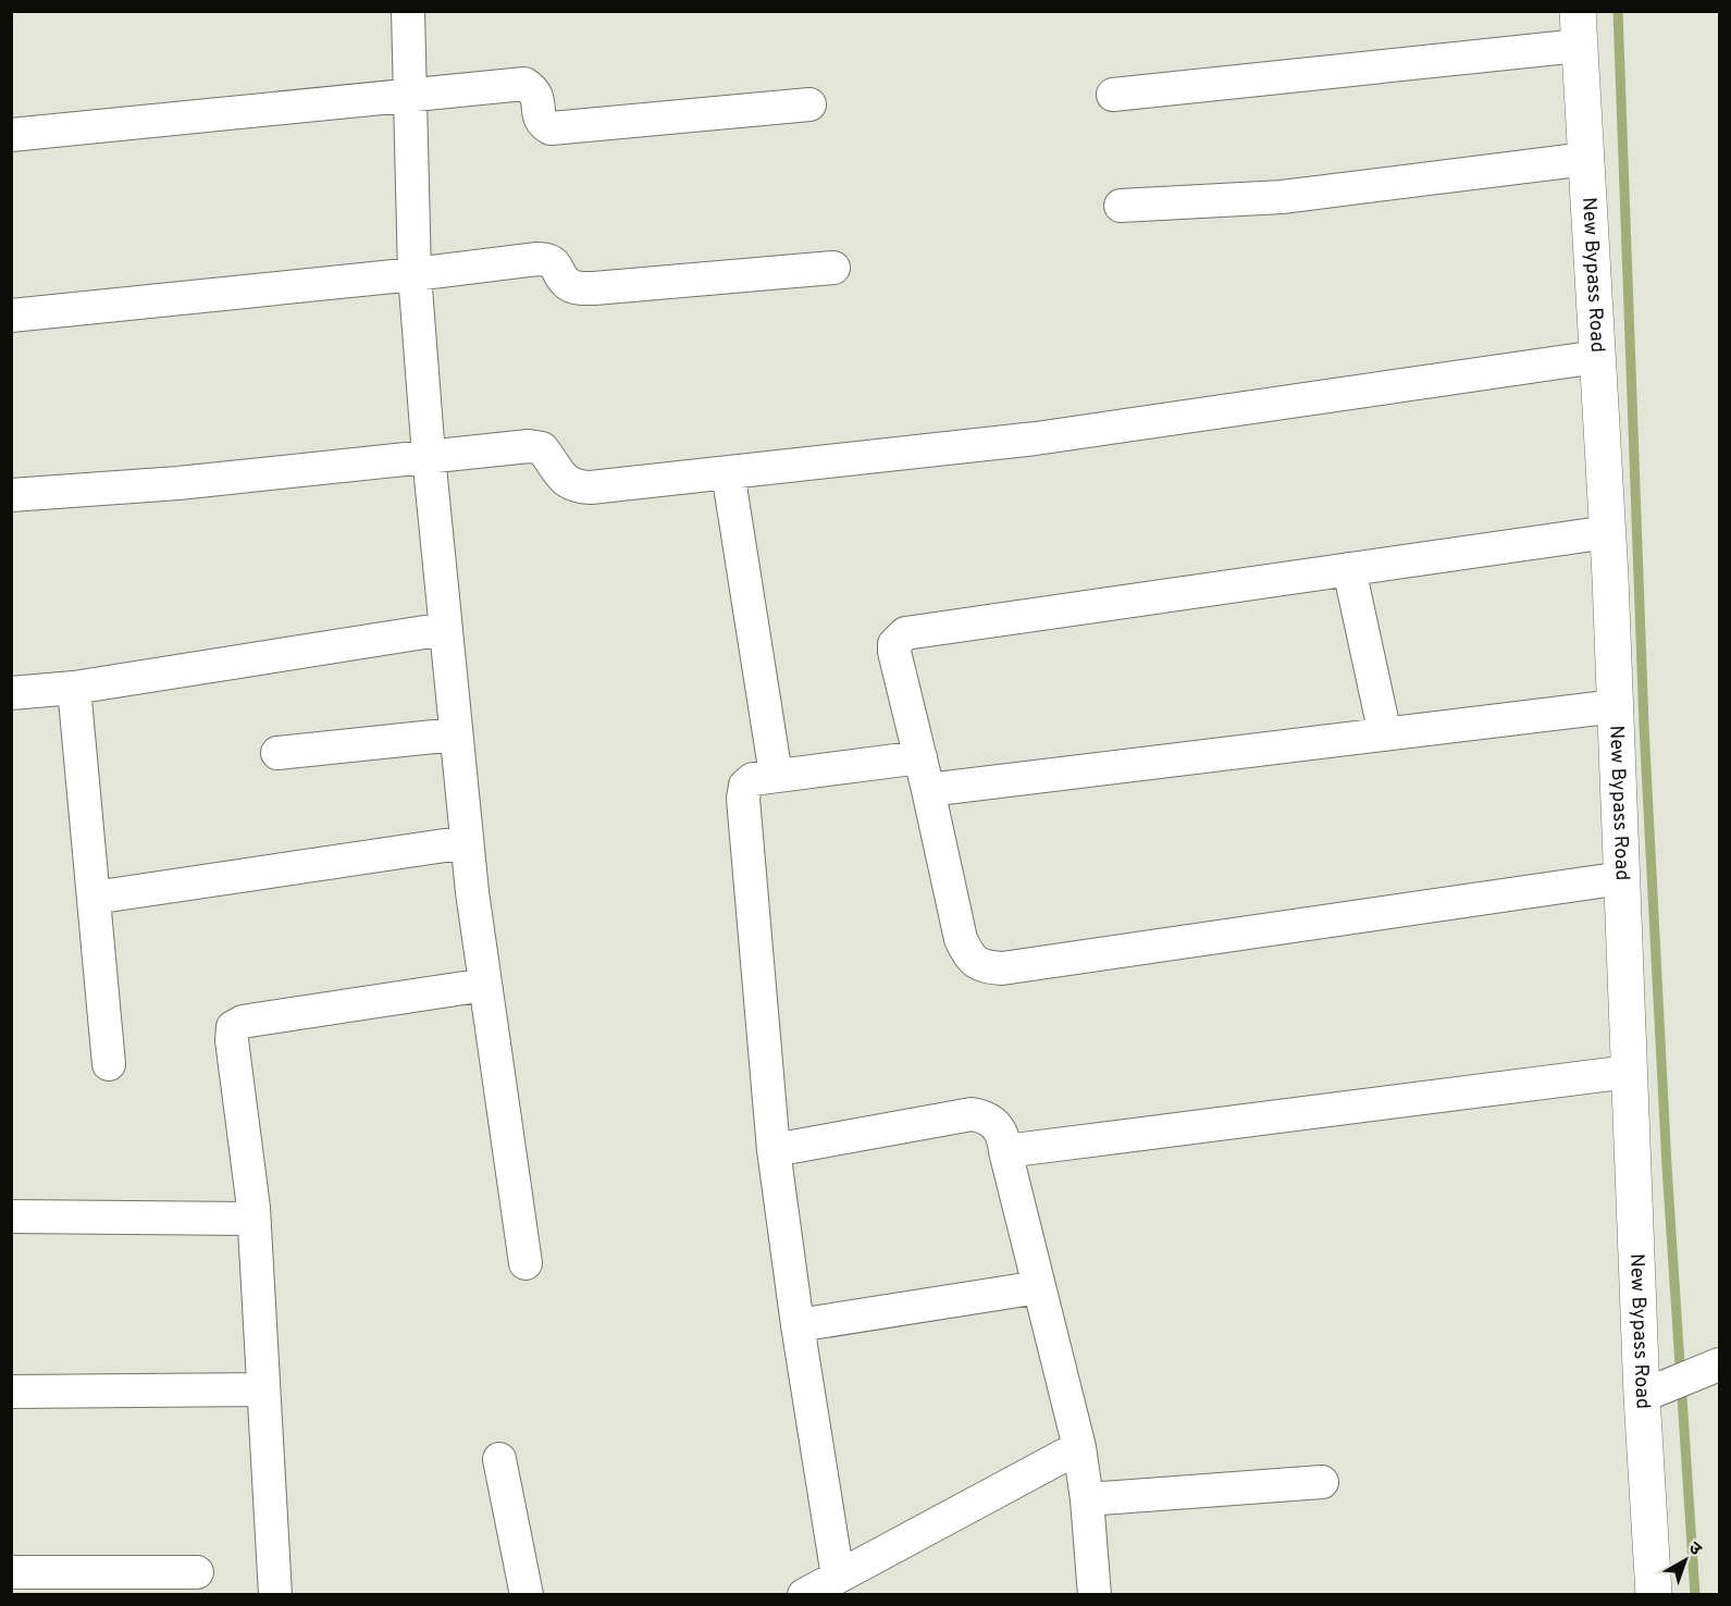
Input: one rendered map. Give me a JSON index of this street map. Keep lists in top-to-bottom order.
{
  "streets": {
    "main road": ["New Bypass Road"]
  },
  "north": "top right"
}
